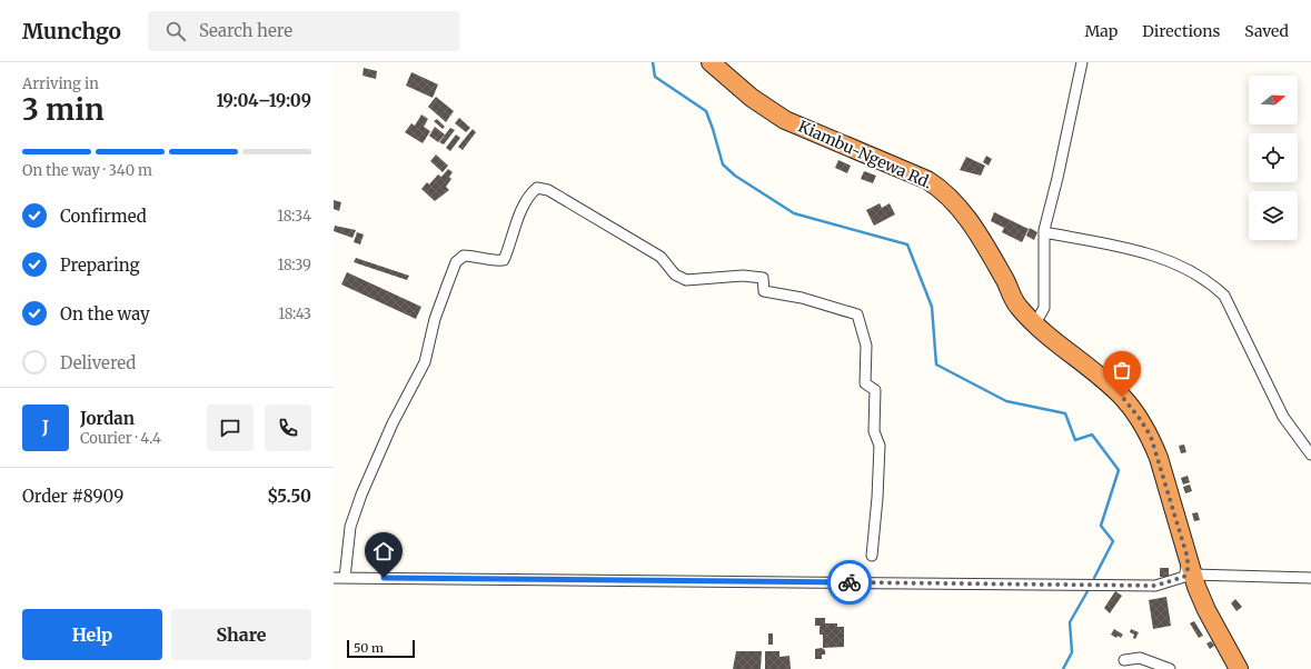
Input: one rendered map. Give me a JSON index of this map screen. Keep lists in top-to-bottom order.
{
  "streets": {
    "highway": ["Kiambu-Ngewa Rd."]
  },
  "scale_bar": "50 m",
  "north": "right",
  "page": {
    "header": "Munchgo",
    "search": "Search here",
    "nav": ["Map", "Directions", "Saved"],
    "heading": ["3 min", "Arriving in", "19:04–19:09"],
    "panel": [
      "Jordan",
      "Courier · 4.4",
      "Order #8909",
      "$5.50"
    ],
    "bar": "On the way · 340 m",
    "list": [
      ["Confirmed", "18:34"],
      ["Preparing", "18:39"],
      ["On the way", "18:43"],
      "Delivered"
    ],
    "round": "J",
    "buttons": ["Help", "Share"],
    "scale": "50 m"
  }
}
